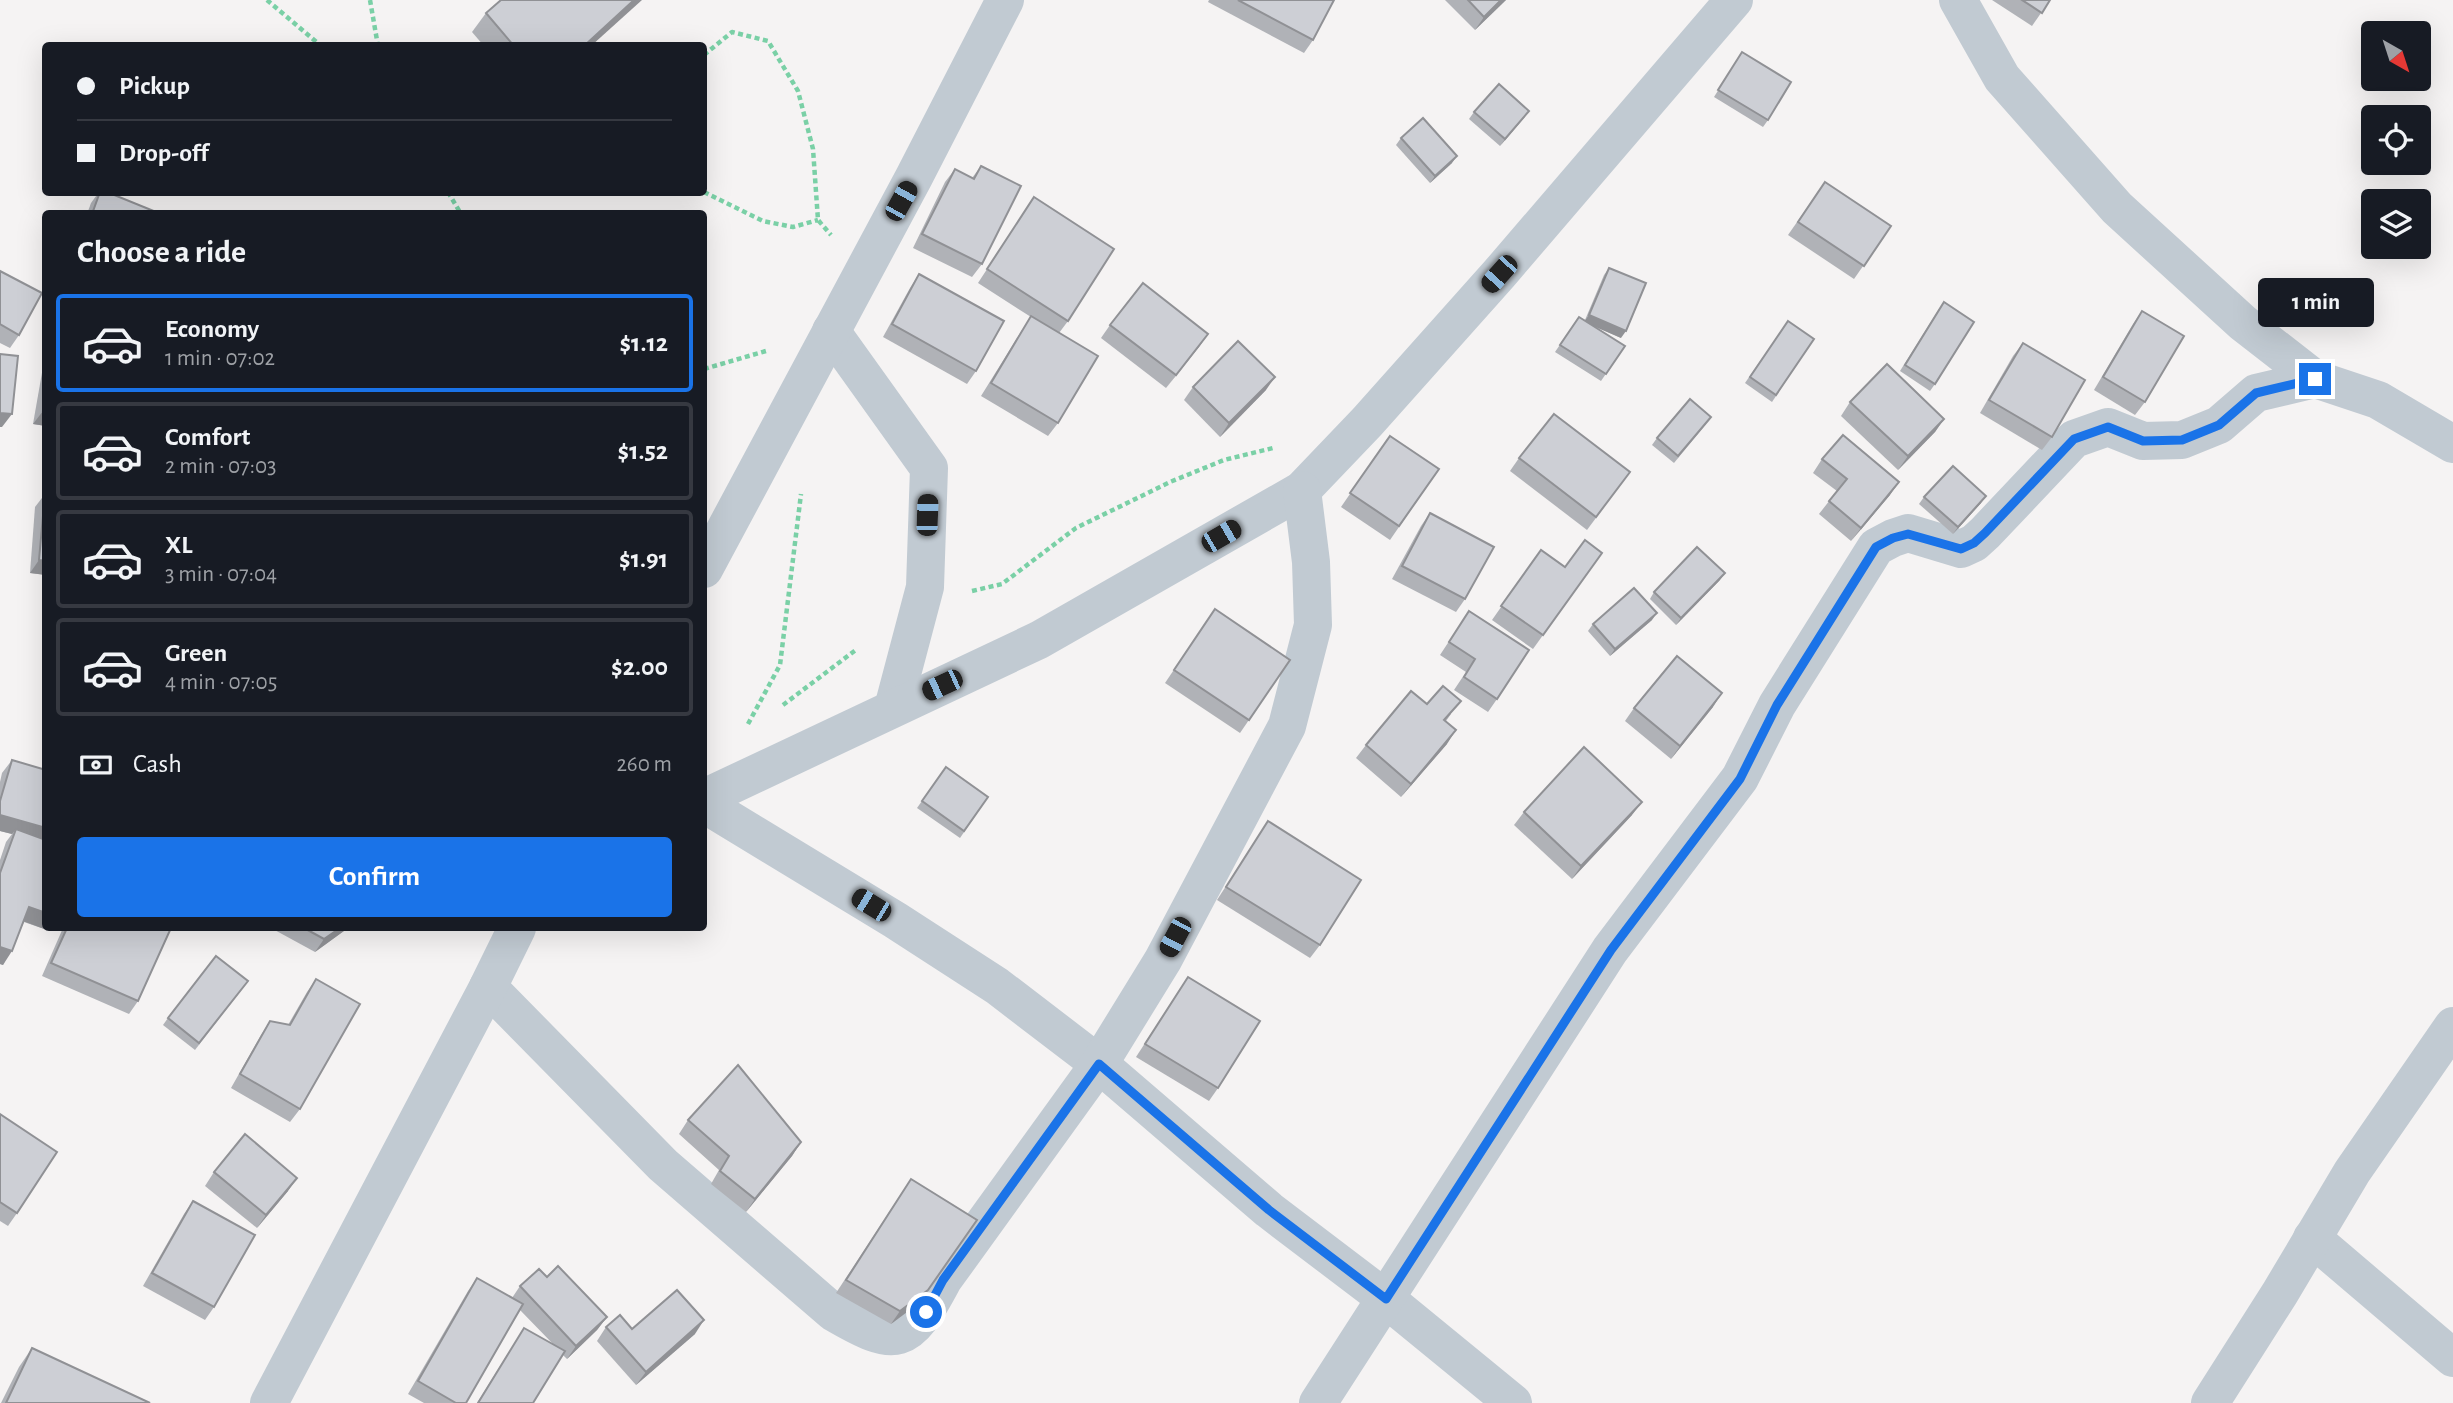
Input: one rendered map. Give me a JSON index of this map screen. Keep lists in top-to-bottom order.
{
  "north": "bottom right",
  "page": {
    "banner": ["Pickup", "Drop-off"],
    "heading": "Choose a ride",
    "bubble": "1 min",
    "list": [
      {
        "name": "Economy",
        "note": "1 min · 07:02",
        "value": "$1.12"
      },
      {
        "name": "Comfort",
        "note": "2 min · 07:03",
        "value": "$1.52"
      },
      {
        "name": "XL",
        "note": "3 min · 07:04",
        "value": "$1.91"
      },
      {
        "name": "Green",
        "note": "4 min · 07:05",
        "value": "$2.00"
      }
    ],
    "pay": ["Cash", "260 m"],
    "buttons": "Confirm"
  }
}
